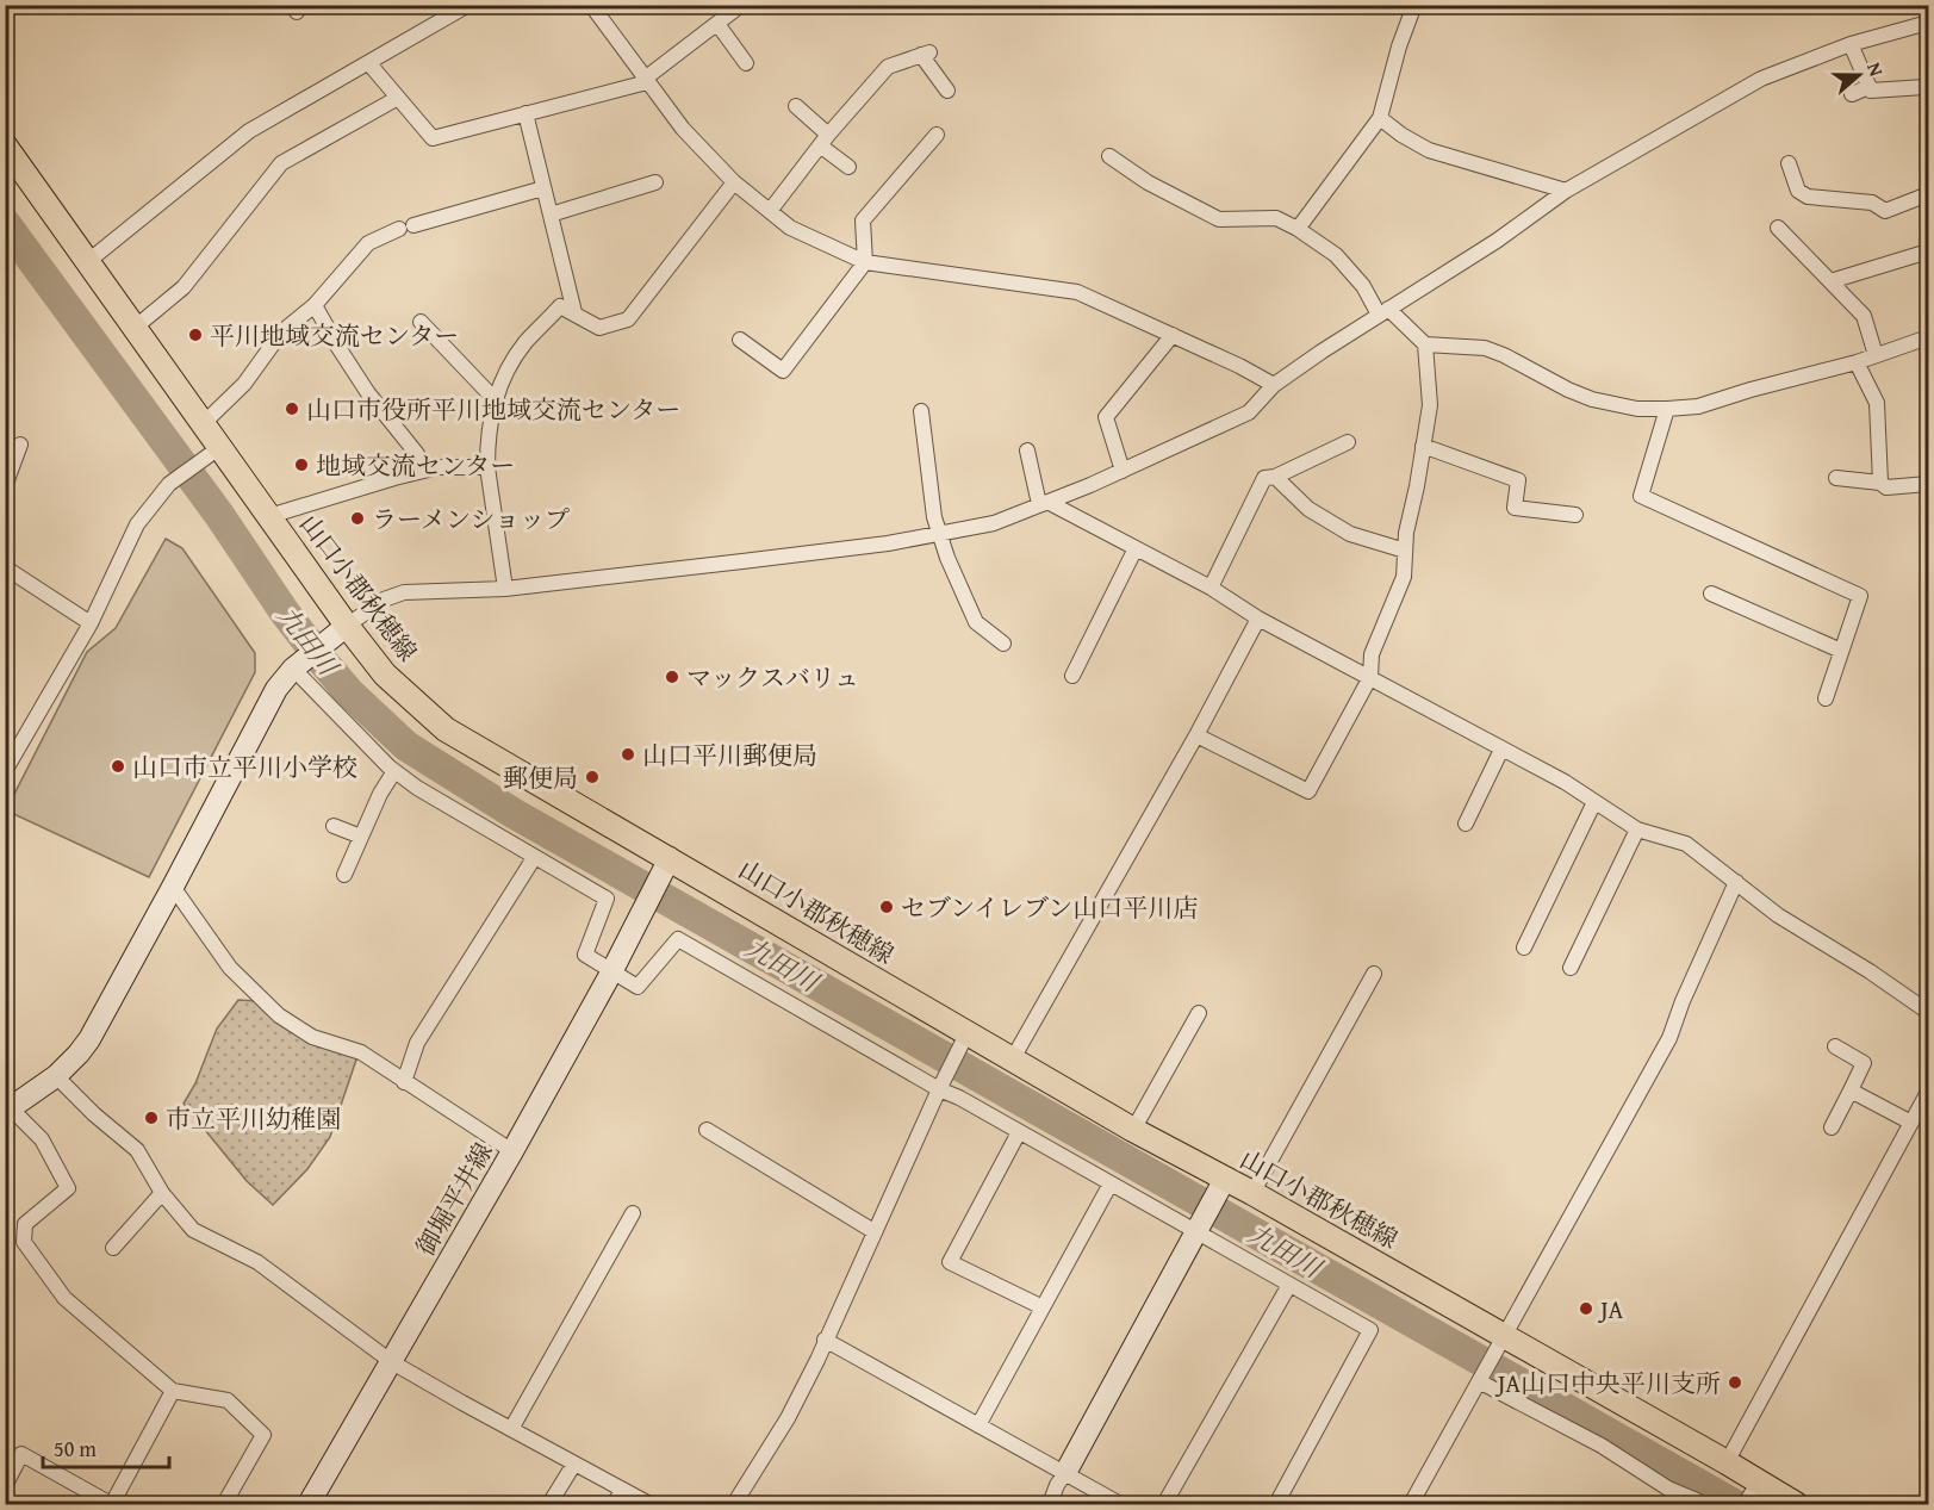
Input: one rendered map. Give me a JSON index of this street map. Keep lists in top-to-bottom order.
{
  "streets": {
    "main road": ["山口小郡秋穂線"],
    "street": ["御堀平井線"]
  },
  "crossings": [
    ["山口小郡秋穂線", "御堀平井線"]
  ],
  "water": ["九田川"],
  "places": [
    "平川地域交流センター",
    "山口市役所平川地域交流センター",
    "地域交流センター",
    "ラーメンショップ",
    "マックスバリュ",
    "山口平川郵便局",
    "山口市立平川小学校",
    "郵便局",
    "セブンイレブン山口平川店",
    "市立平川幼稚園",
    "JA",
    "JA山口中央平川支所"
  ],
  "scale_bar": "50 m",
  "north": "right"
}
